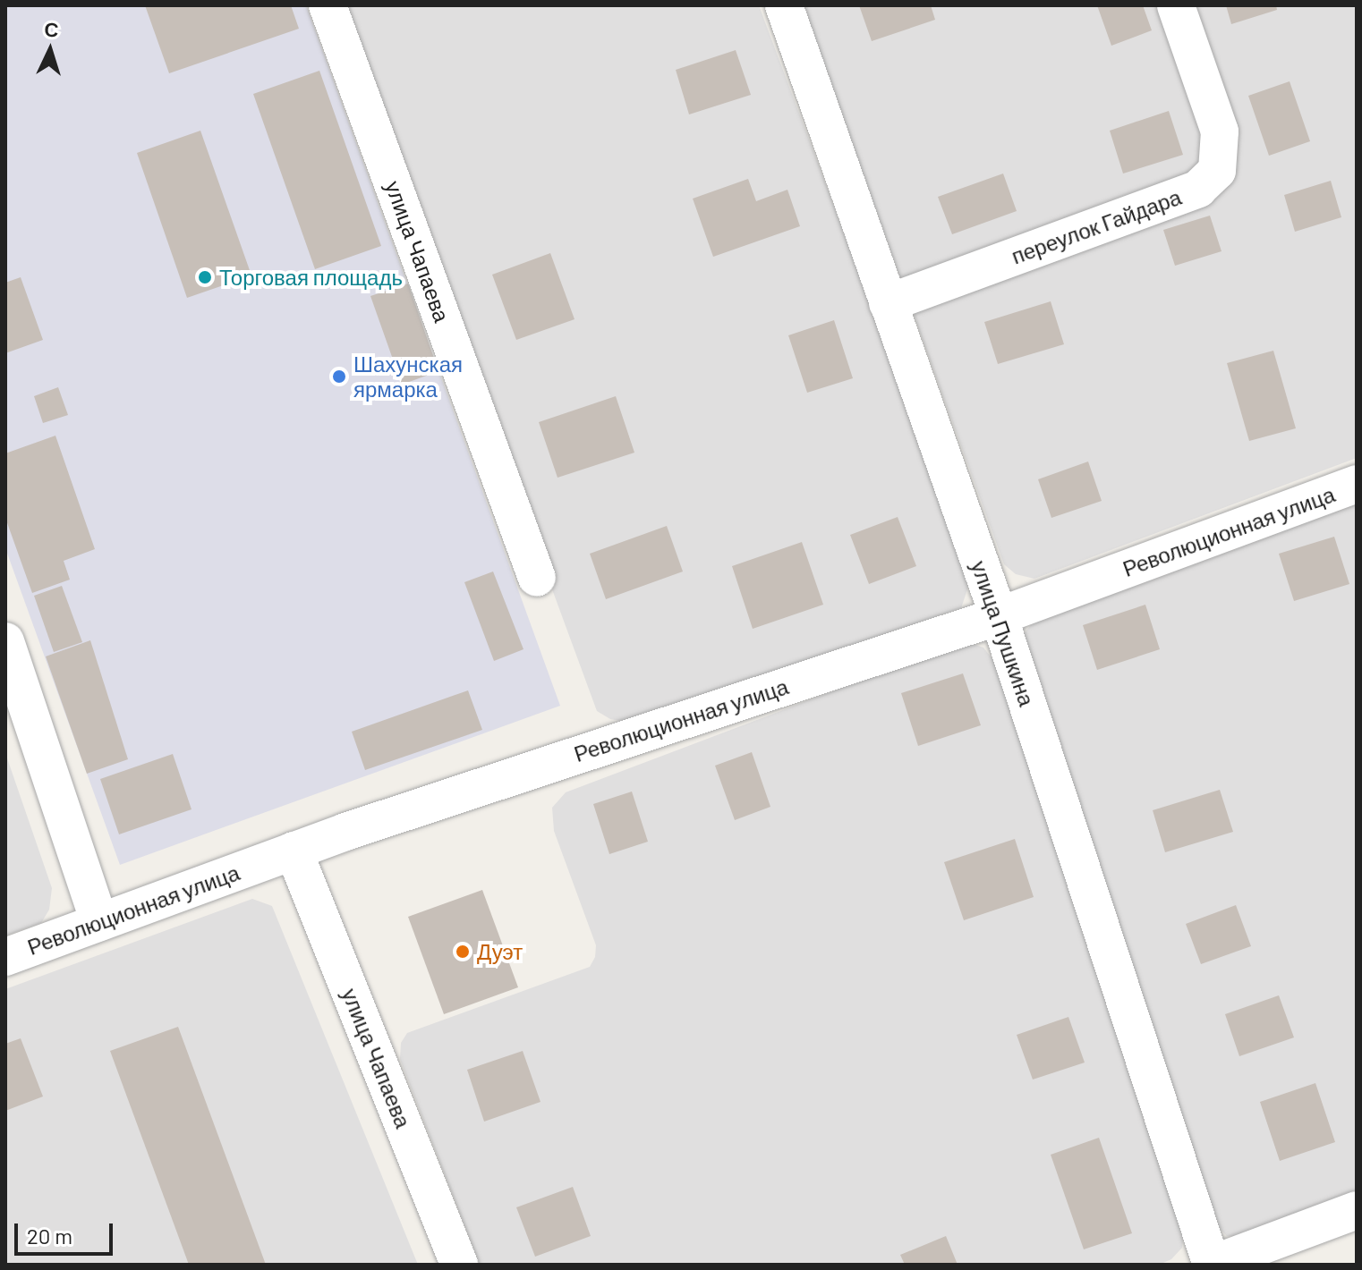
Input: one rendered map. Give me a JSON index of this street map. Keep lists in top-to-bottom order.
{
  "streets": {
    "street": [
      "переулок Гайдара",
      "улица Чапаева",
      "Революционная улица",
      "улица Пушкина"
    ]
  },
  "crossings": [
    ["переулок Гайдара", "улица Пушкина"],
    ["улица Чапаева", "Революционная улица"],
    ["Революционная улица", "улица Пушкина"]
  ],
  "places": ["Торговая площадь", "Шахунская ярмарка", "Дуэт"],
  "scale_bar": "20 m",
  "north": "top"
}
